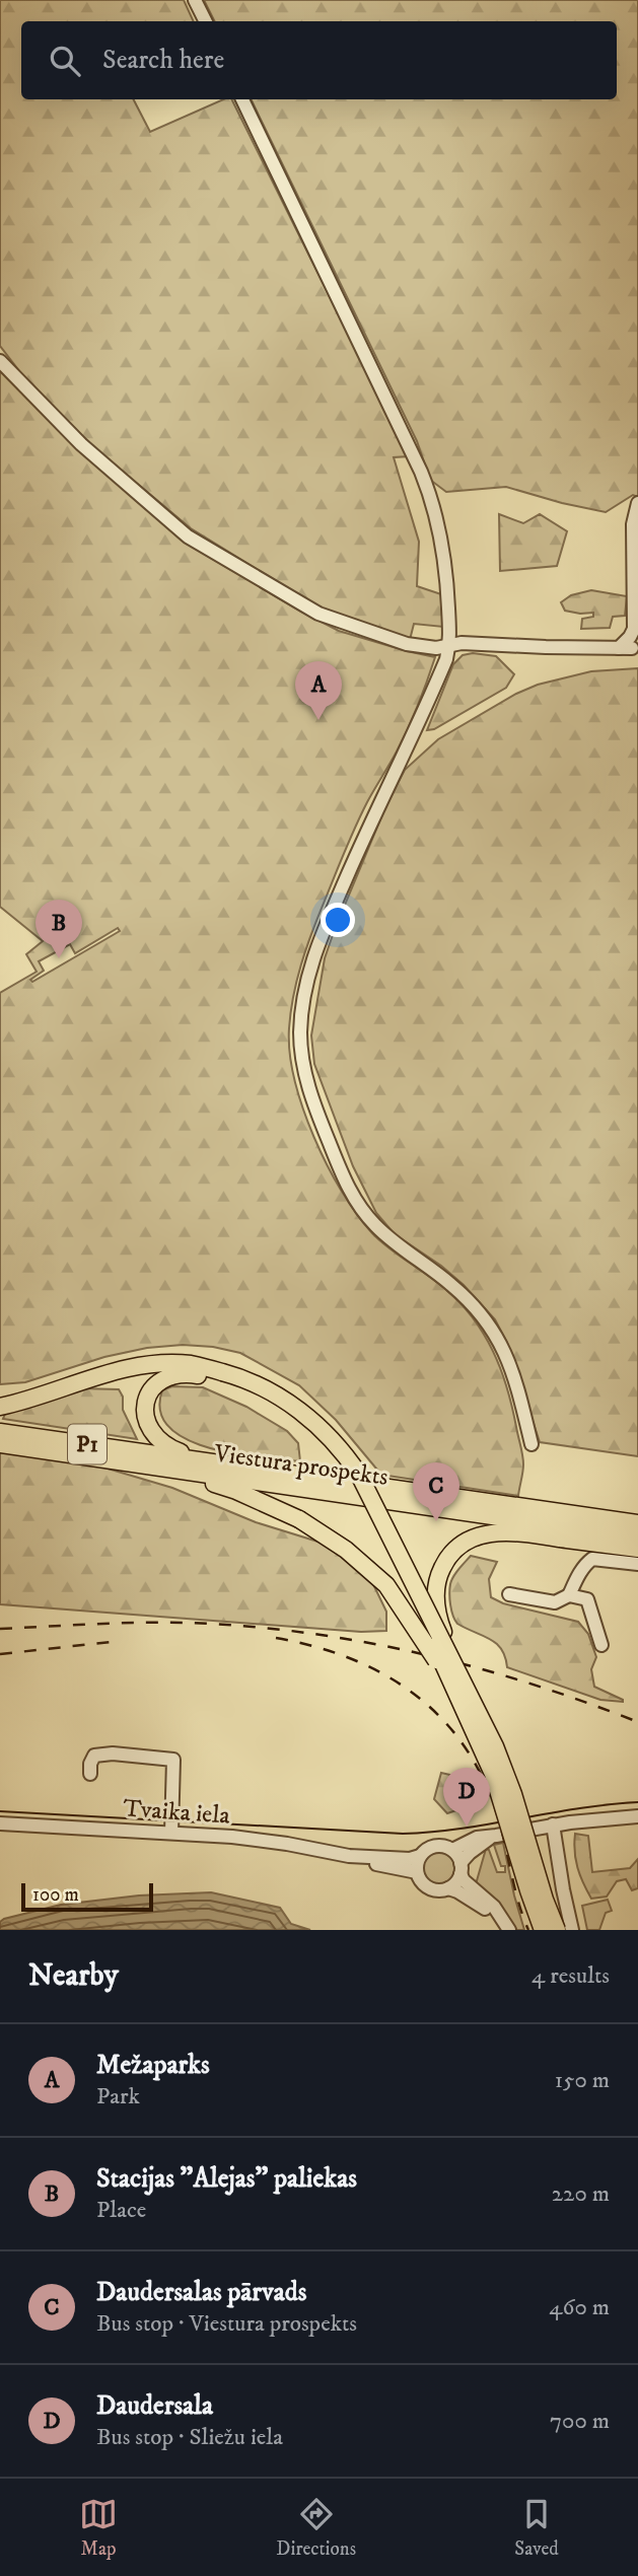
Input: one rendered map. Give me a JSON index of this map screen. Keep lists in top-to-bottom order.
{
  "streets": {
    "main road": ["P1", "Viestura prospekts"],
    "street": ["Tvaika iela"]
  },
  "scale_bar": "100 m",
  "page": {
    "search": "Search here",
    "pins": [
      "A",
      "B",
      "C",
      "D"
    ],
    "scale": "100 m",
    "heading": ["Nearby", "4 results"],
    "list": [
      {
        "mark": "A",
        "name": "Mežaparks",
        "note": "Park",
        "value": "150 m"
      },
      {
        "mark": "B",
        "name": "Stacijas \"Alejas\" paliekas",
        "note": "Place",
        "value": "220 m"
      },
      {
        "mark": "C",
        "name": "Daudersalas pārvads",
        "note": "Bus stop · Viestura prospekts",
        "value": "460 m"
      },
      {
        "mark": "D",
        "name": "Daudersala",
        "note": "Bus stop · Sliežu iela",
        "value": "700 m"
      }
    ],
    "nav": ["Map", "Directions", "Saved"]
  }
}
